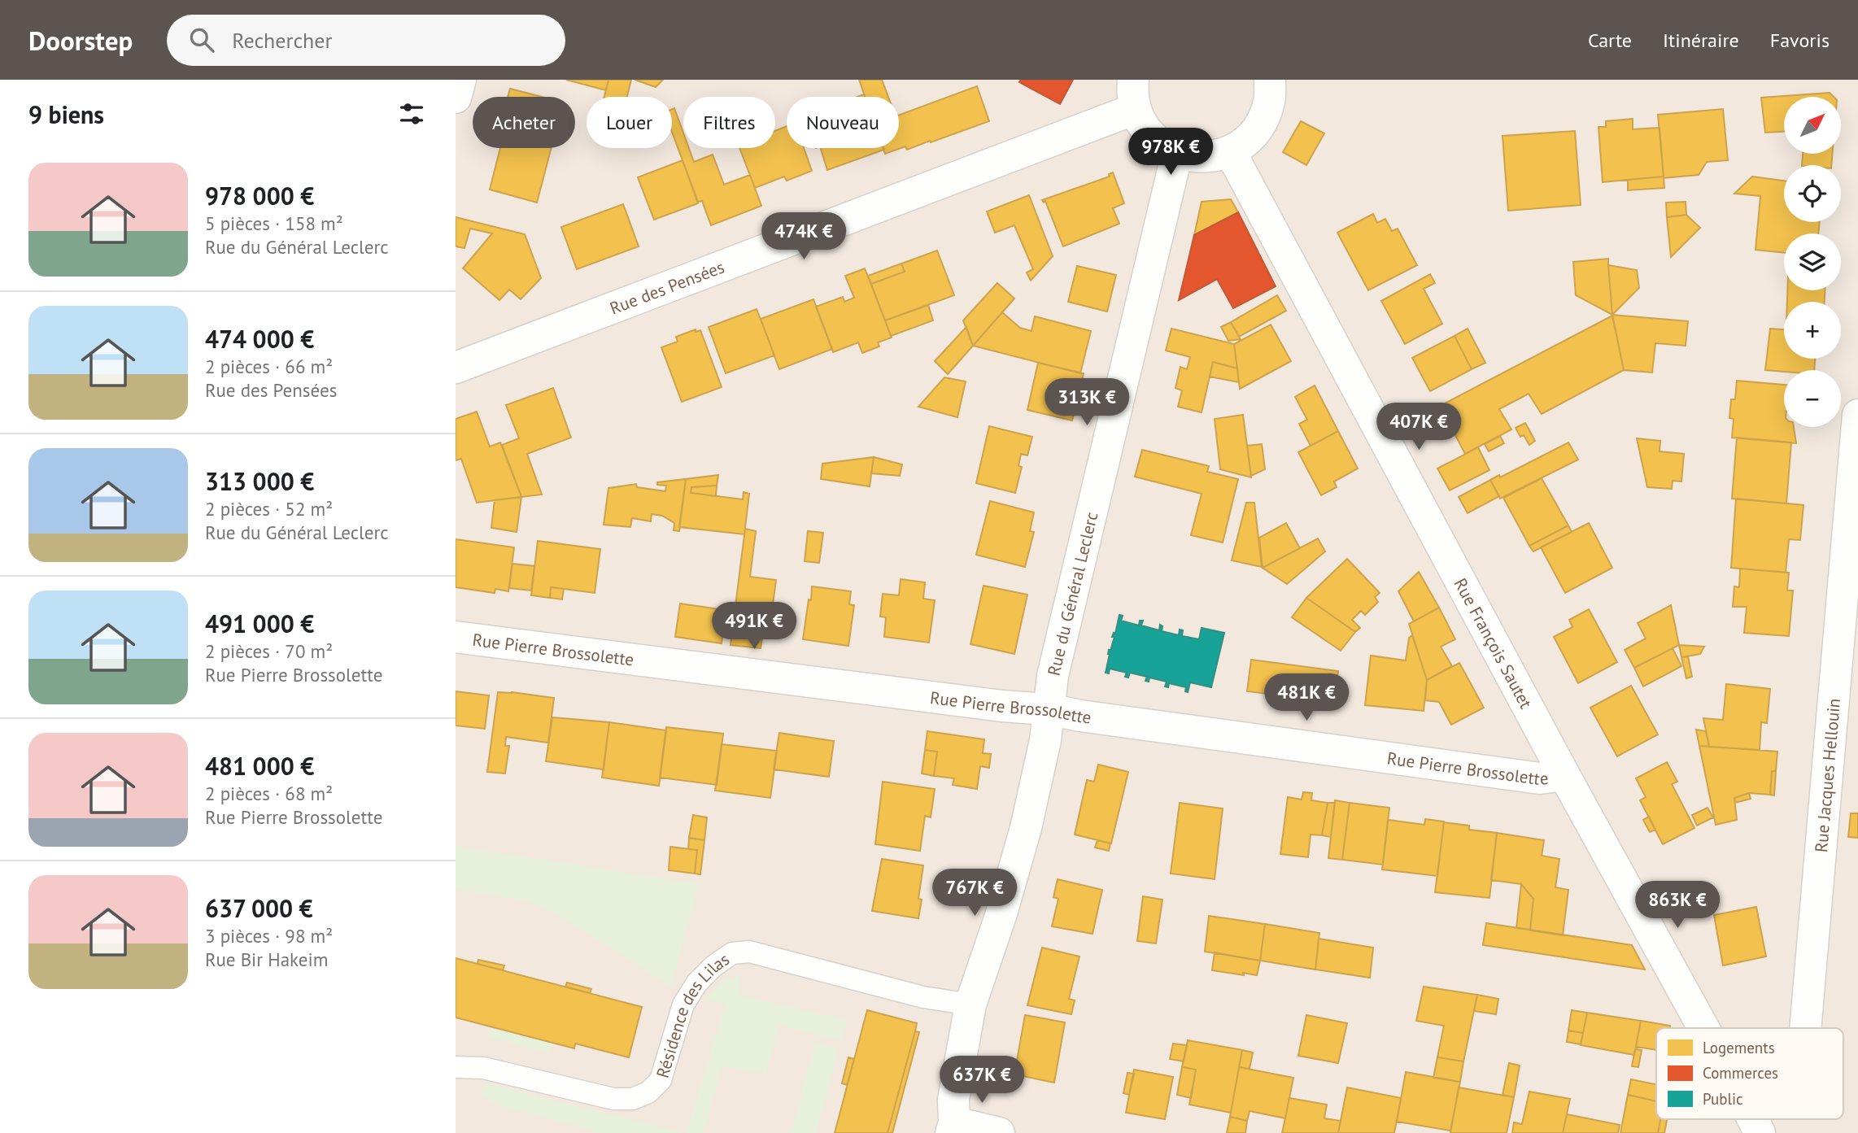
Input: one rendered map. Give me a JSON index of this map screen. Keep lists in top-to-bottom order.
{
  "streets": {
    "street": [
      "Rue des Pensées",
      "Rue du Général Leclerc",
      "Rue François Sautet",
      "Rue Pierre Brossolette",
      "Rue Jacques Hellouin"
    ],
    "lane": ["Résidence des Lilas"]
  },
  "crossings": [
    ["Rue du Général Leclerc", "Rue Pierre Brossolette"],
    ["Rue du Général Leclerc", "Résidence des Lilas"],
    ["Rue François Sautet", "Rue Pierre Brossolette"]
  ],
  "legend": ["Logements", "Commerces", "Public"],
  "north": "top right",
  "page": {
    "header": "Doorstep",
    "search": "Rechercher",
    "nav": ["Carte", "Itinéraire", "Favoris"],
    "heading": "9 biens",
    "map_buttons": ["+", "−"],
    "chip": [
      "Acheter",
      "Louer",
      "Filtres",
      "Nouveau"
    ],
    "price": [
      "978K €",
      "474K €",
      "313K €",
      "407K €",
      "491K €",
      "481K €",
      "767K €",
      "863K €",
      "637K €"
    ],
    "list": [
      {
        "name": "978 000 €",
        "note": "5 pièces · 158 m² · Rue du Général Leclerc"
      },
      {
        "name": "474 000 €",
        "note": "2 pièces · 66 m² · Rue des Pensées"
      },
      {
        "name": "313 000 €",
        "note": "2 pièces · 52 m² · Rue du Général Leclerc"
      },
      {
        "name": "491 000 €",
        "note": "2 pièces · 70 m² · Rue Pierre Brossolette"
      },
      {
        "name": "481 000 €",
        "note": "2 pièces · 68 m² · Rue Pierre Brossolette"
      },
      {
        "name": "637 000 €",
        "note": "3 pièces · 98 m² · Rue Bir Hakeim"
      }
    ]
  }
}
